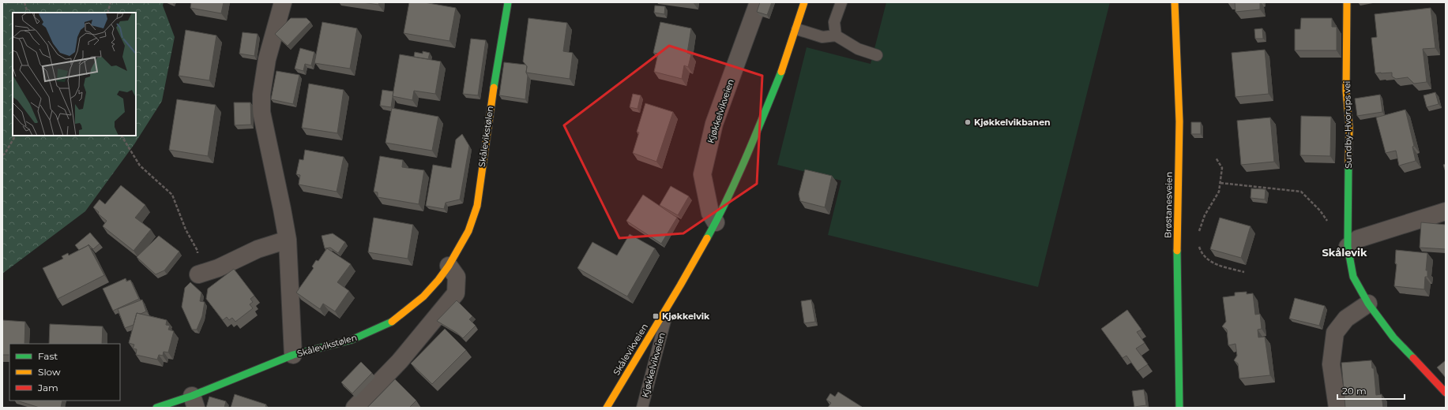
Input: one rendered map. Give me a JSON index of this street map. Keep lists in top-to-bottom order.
{
  "streets": {
    "street": [
      "Kjøkkelvikveien",
      "Sundby-Hvorups vei",
      "Skålevikstølen",
      "Brøstanesveien",
      "Skålevikveien"
    ]
  },
  "crossings": [
    ["Kjøkkelvikveien", "Skålevikveien"]
  ],
  "districts": ["Skålevik"],
  "places": {
    "other": ["Kjøkkelvikbanen"],
    "transit": ["Kjøkkelvik"]
  },
  "legend": ["Fast", "Slow", "Jam"],
  "scale_bar": "20 m"
}
